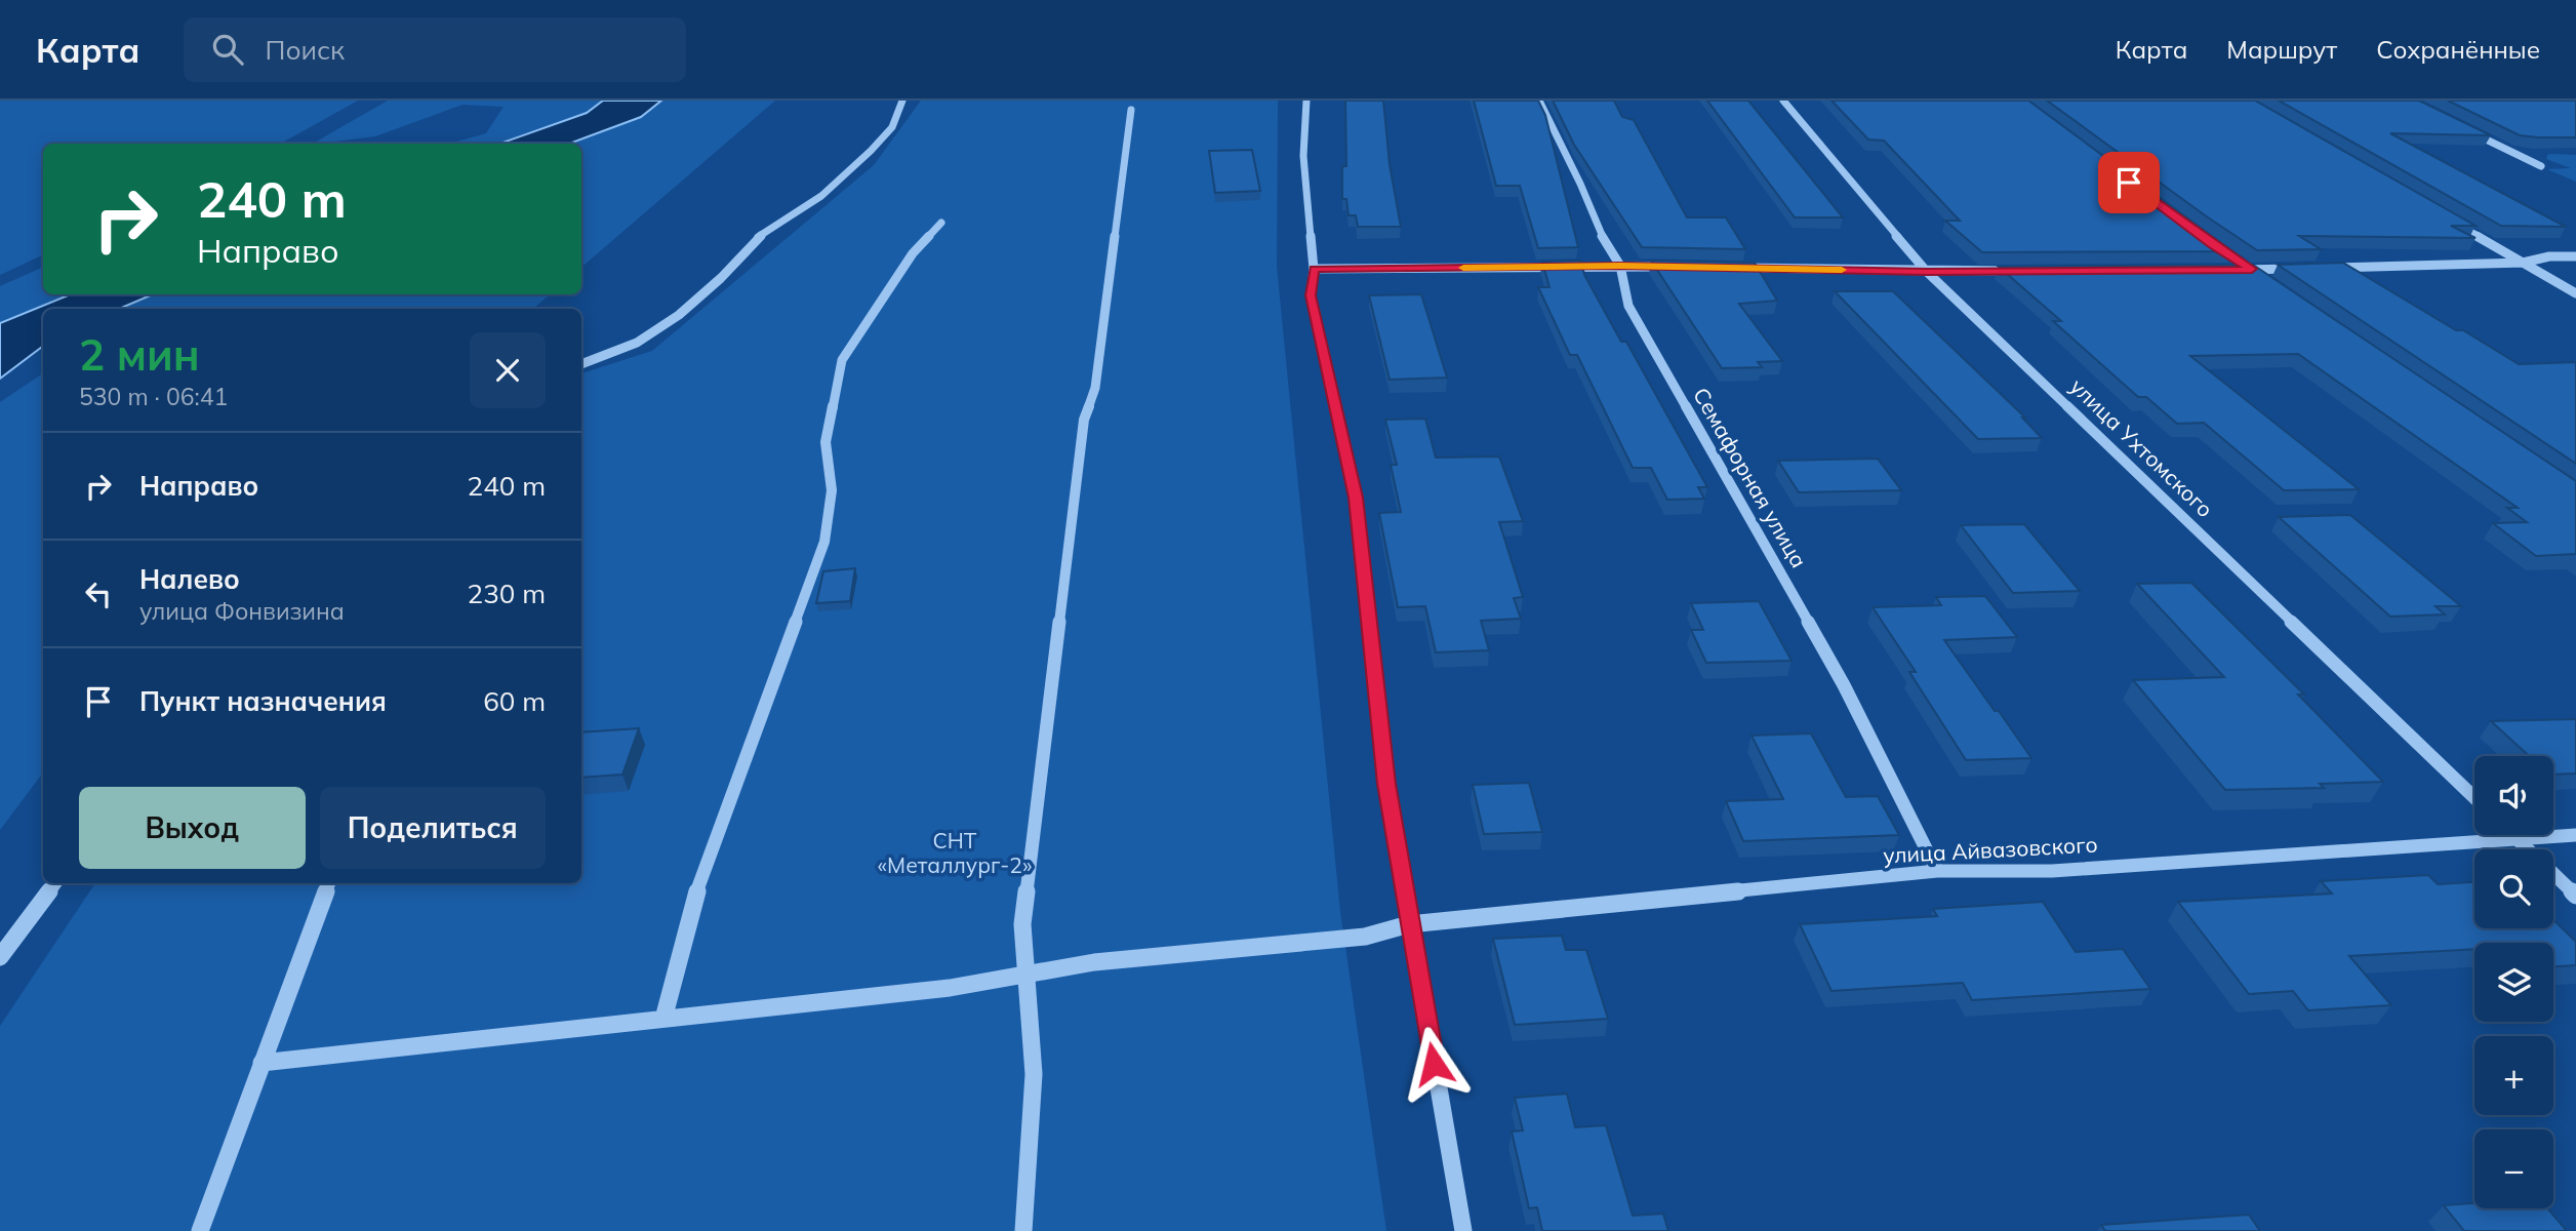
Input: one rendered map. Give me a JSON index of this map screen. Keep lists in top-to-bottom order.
{
  "streets": {
    "street": ["улица Ухтомского", "Семафорная улица", "улица Айвазовского"]
  },
  "crossings": [
    ["Семафорная улица", "улица Айвазовского"]
  ],
  "parks": ["СНТ «Металлург-2»"],
  "page": {
    "header": "Карта",
    "search": "Поиск",
    "nav": ["Карта", "Маршрут", "Сохранённые"],
    "turn": ["240 m", "Направо"],
    "heading": ["2 мин", "530 m · 06:41"],
    "list": [
      {
        "name": "Направо",
        "value": "240 m"
      },
      {
        "name": "Налево",
        "note": "улица Фонвизина",
        "value": "230 m"
      },
      {
        "name": "Пункт назначения",
        "value": "60 m"
      }
    ],
    "map_buttons": ["+", "−"],
    "buttons": ["Выход", "Поделиться"]
  }
}
